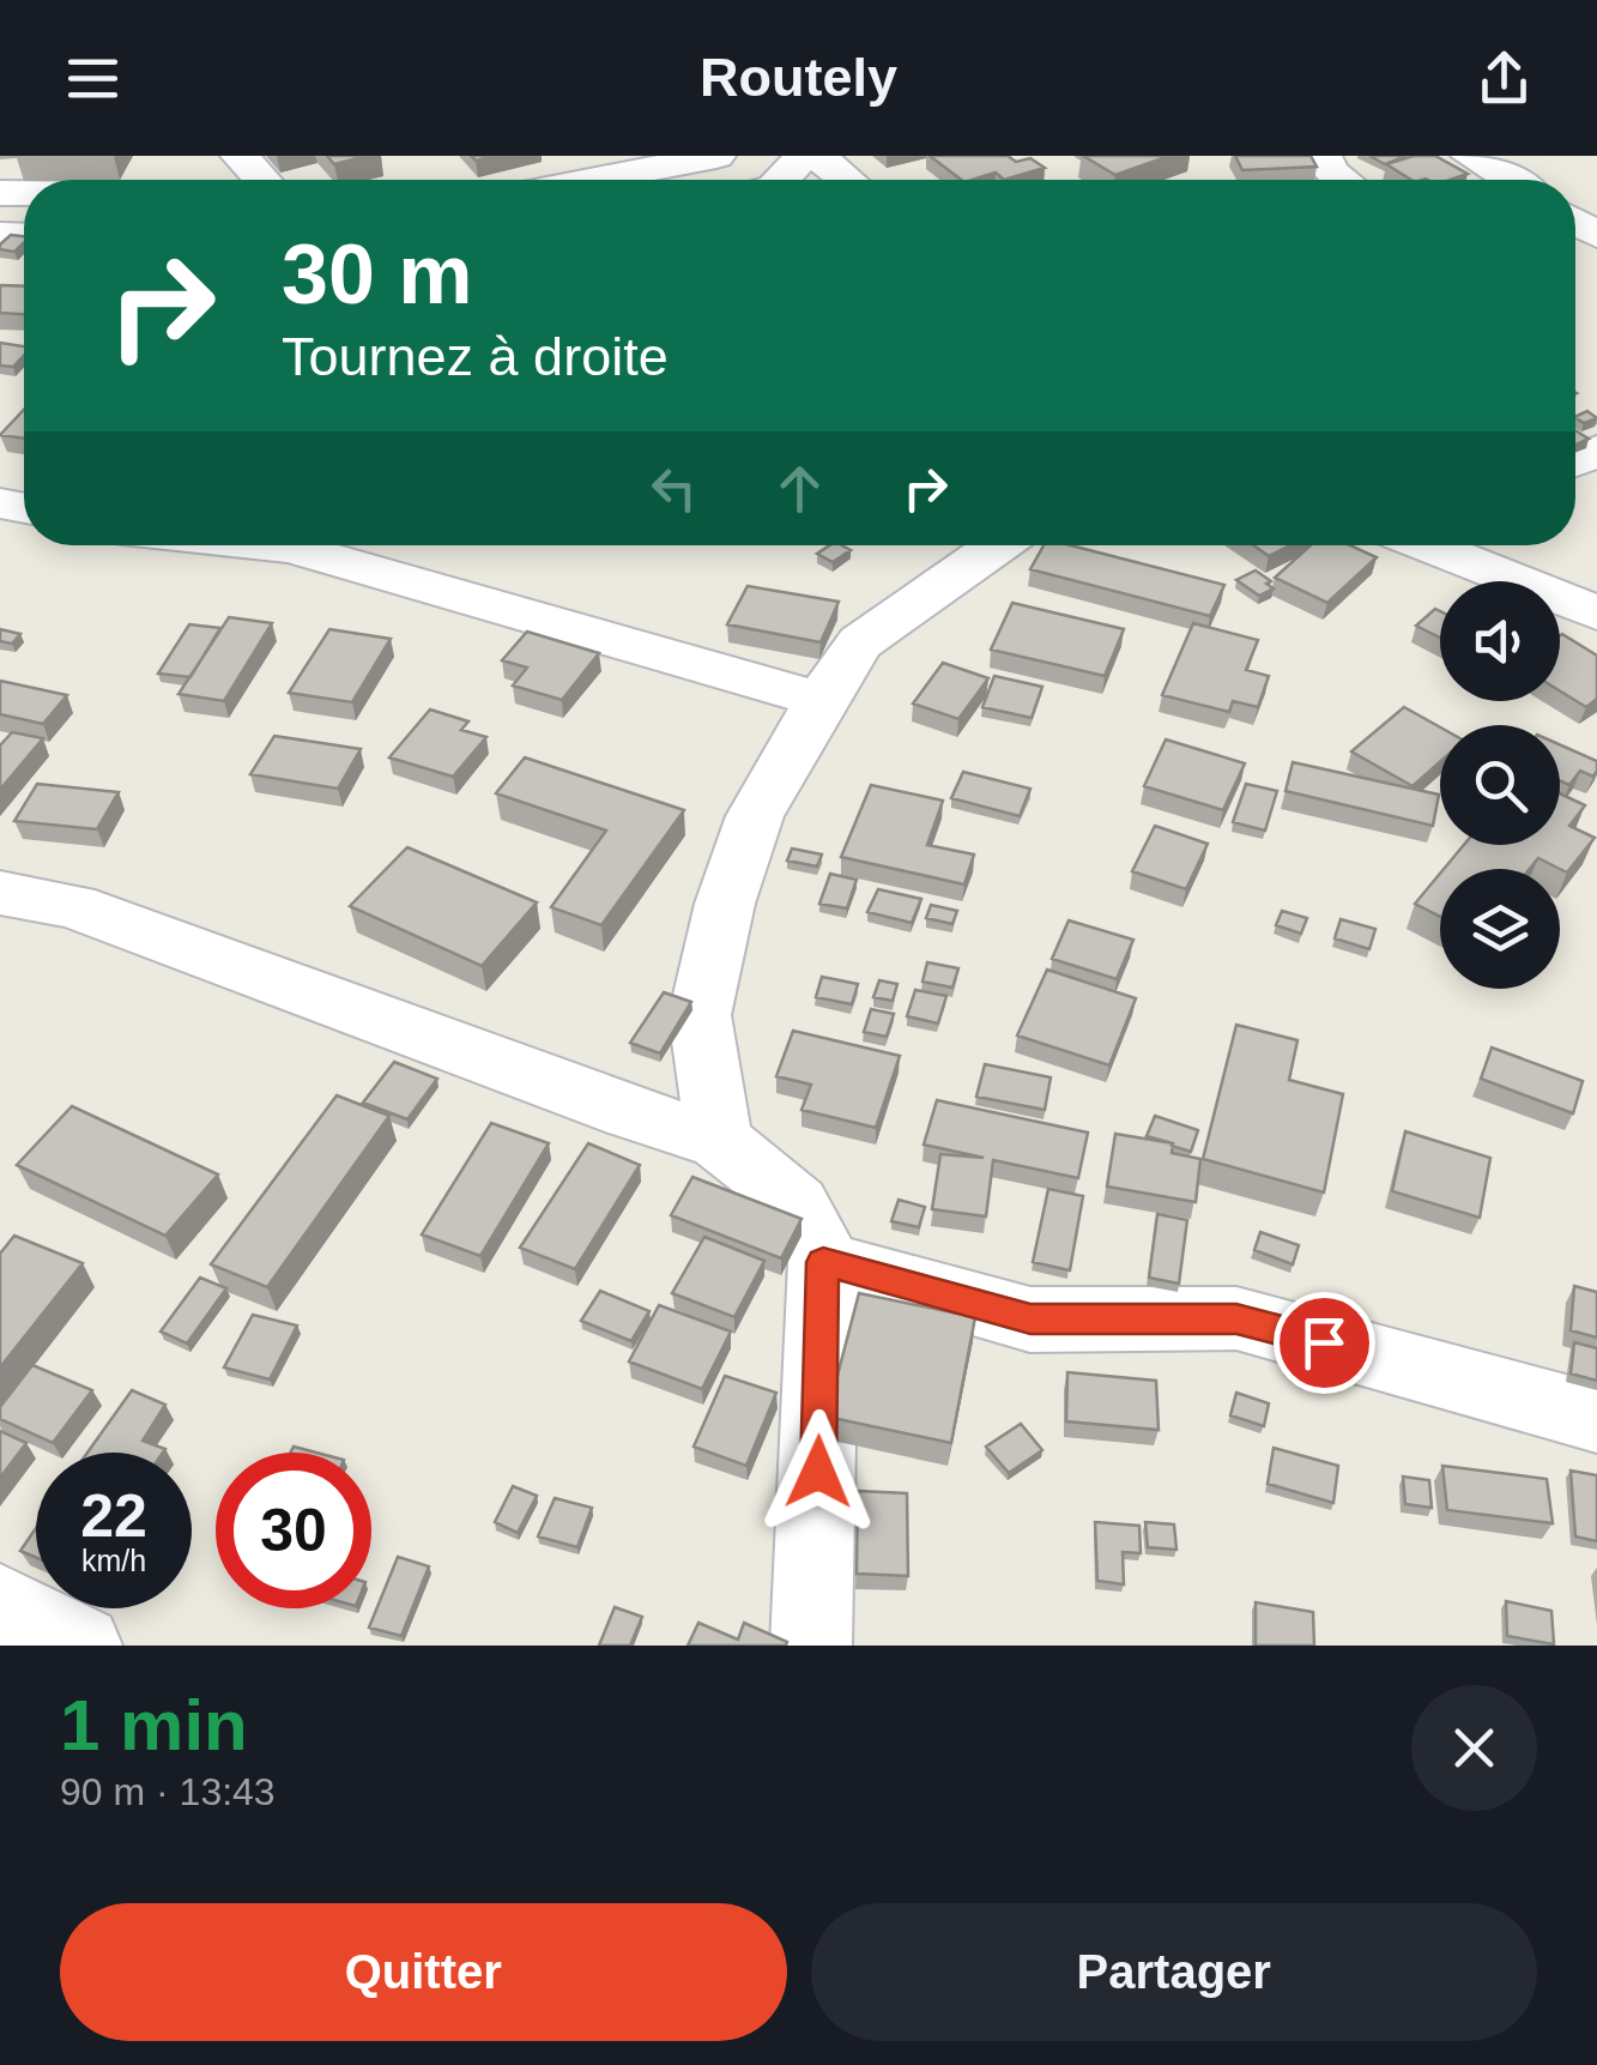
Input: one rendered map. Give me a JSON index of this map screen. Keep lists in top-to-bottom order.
{
  "page": {
    "header": "Routely",
    "turn": ["30 m", "Tournez à droite"],
    "speed": "22 km/h",
    "limit": "30",
    "heading": ["1 min", "90 m · 13:43"],
    "buttons": ["Quitter", "Partager"]
  }
}
